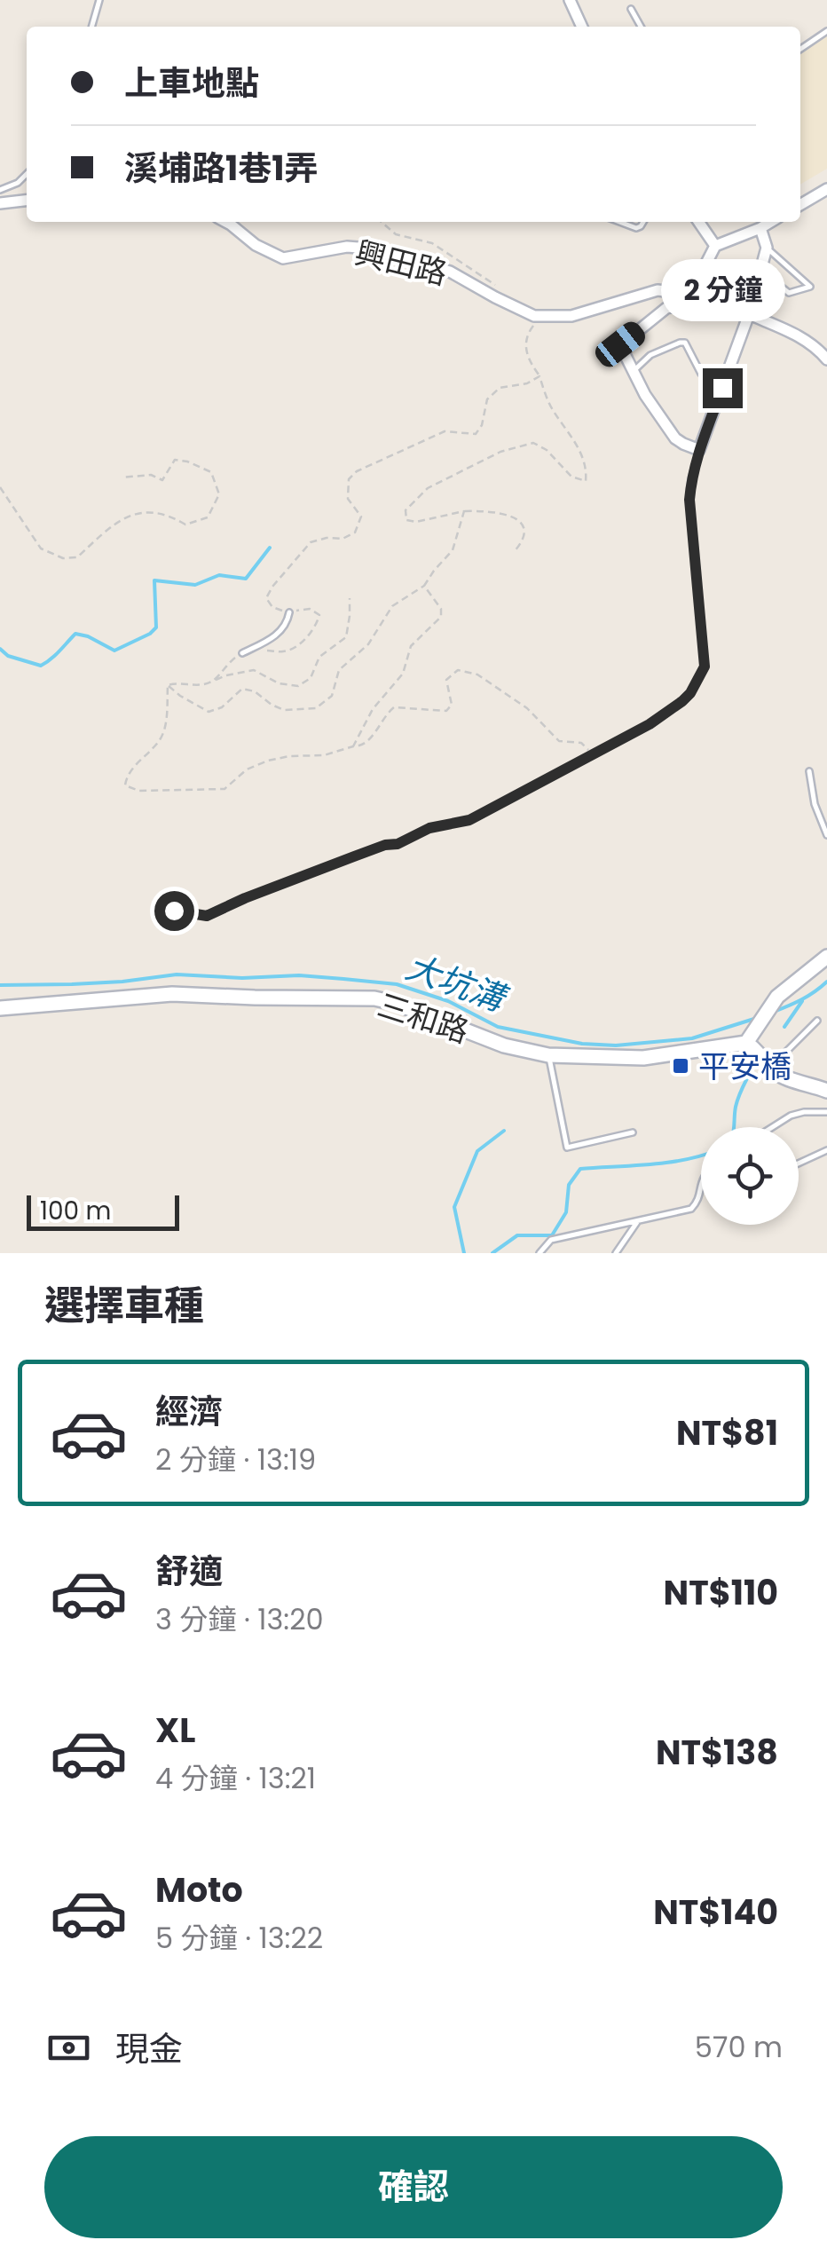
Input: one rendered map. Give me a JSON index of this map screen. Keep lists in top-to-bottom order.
{
  "streets": {
    "main road": ["三和路"],
    "street": ["興田路"]
  },
  "water": ["大坑溝"],
  "places": {
    "transit": ["平安橋"]
  },
  "scale_bar": "100 m",
  "page": {
    "banner": ["上車地點", "溪埔路1巷1弄"],
    "bubble": "2 分鐘",
    "scale": "100 m",
    "heading": "選擇車種",
    "list": [
      {
        "name": "經濟",
        "note": "2 分鐘 · 13:19",
        "value": "NT$81"
      },
      {
        "name": "舒適",
        "note": "3 分鐘 · 13:20",
        "value": "NT$110"
      },
      {
        "name": "XL",
        "note": "4 分鐘 · 13:21",
        "value": "NT$138"
      },
      {
        "name": "Moto",
        "note": "5 分鐘 · 13:22",
        "value": "NT$140"
      }
    ],
    "pay": ["現金", "570 m"],
    "buttons": "確認"
  }
}
